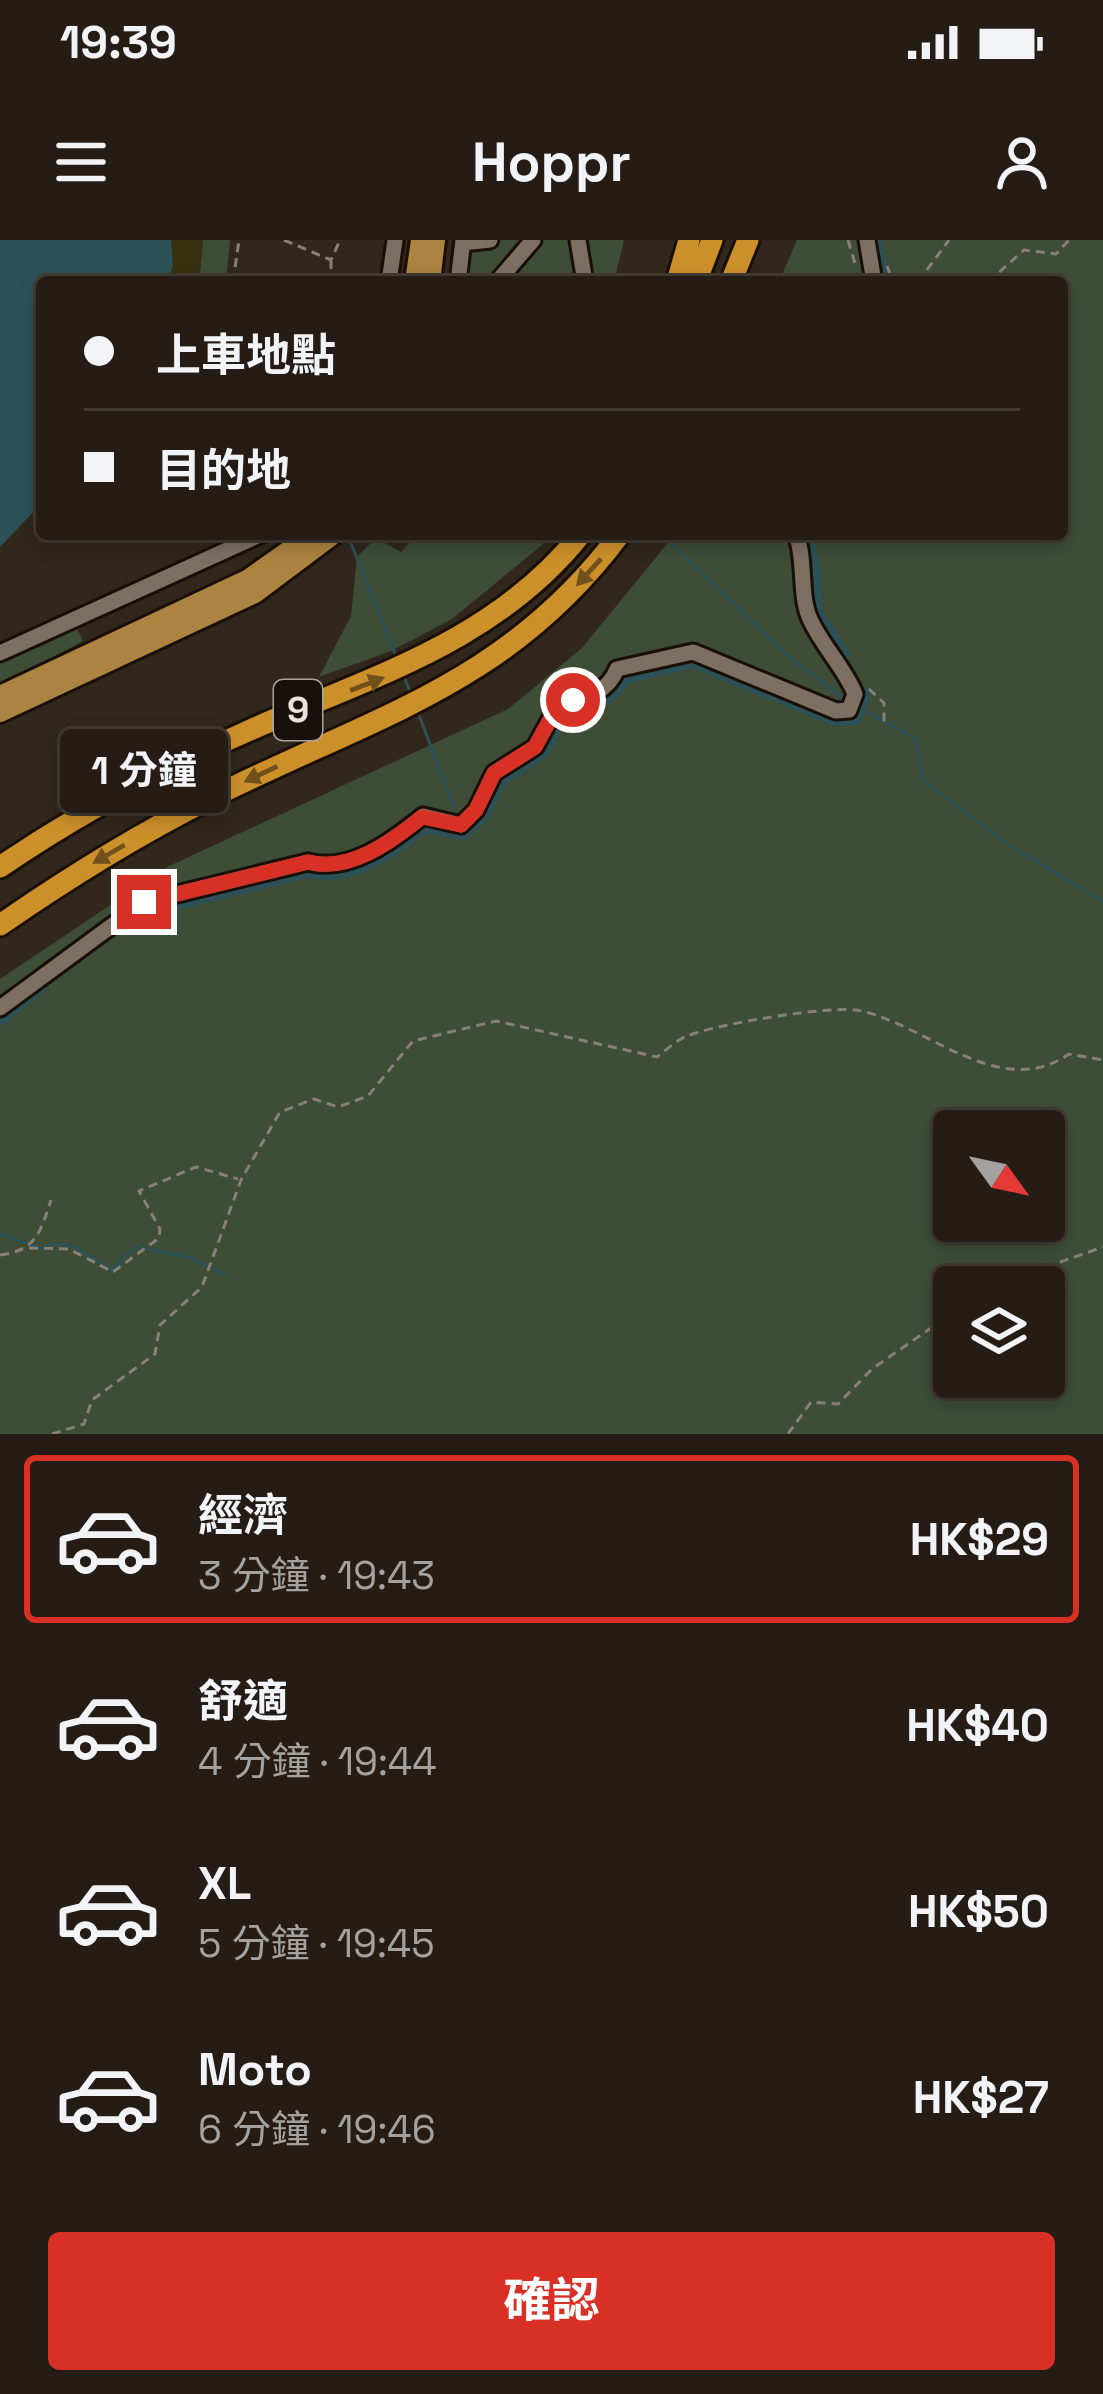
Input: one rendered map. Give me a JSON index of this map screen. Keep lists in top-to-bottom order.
{
  "streets": {
    "highway": ["9"]
  },
  "north": "bottom right",
  "page": {
    "status": "19:39",
    "header": "Hoppr",
    "banner": ["上車地點", "目的地"],
    "bubble": "1 分鐘",
    "list": [
      {
        "name": "經濟",
        "note": "3 分鐘 · 19:43",
        "value": "HK$29"
      },
      {
        "name": "舒適",
        "note": "4 分鐘 · 19:44",
        "value": "HK$40"
      },
      {
        "name": "XL",
        "note": "5 分鐘 · 19:45",
        "value": "HK$50"
      },
      {
        "name": "Moto",
        "note": "6 分鐘 · 19:46",
        "value": "HK$27"
      }
    ],
    "buttons": "確認"
  }
}
